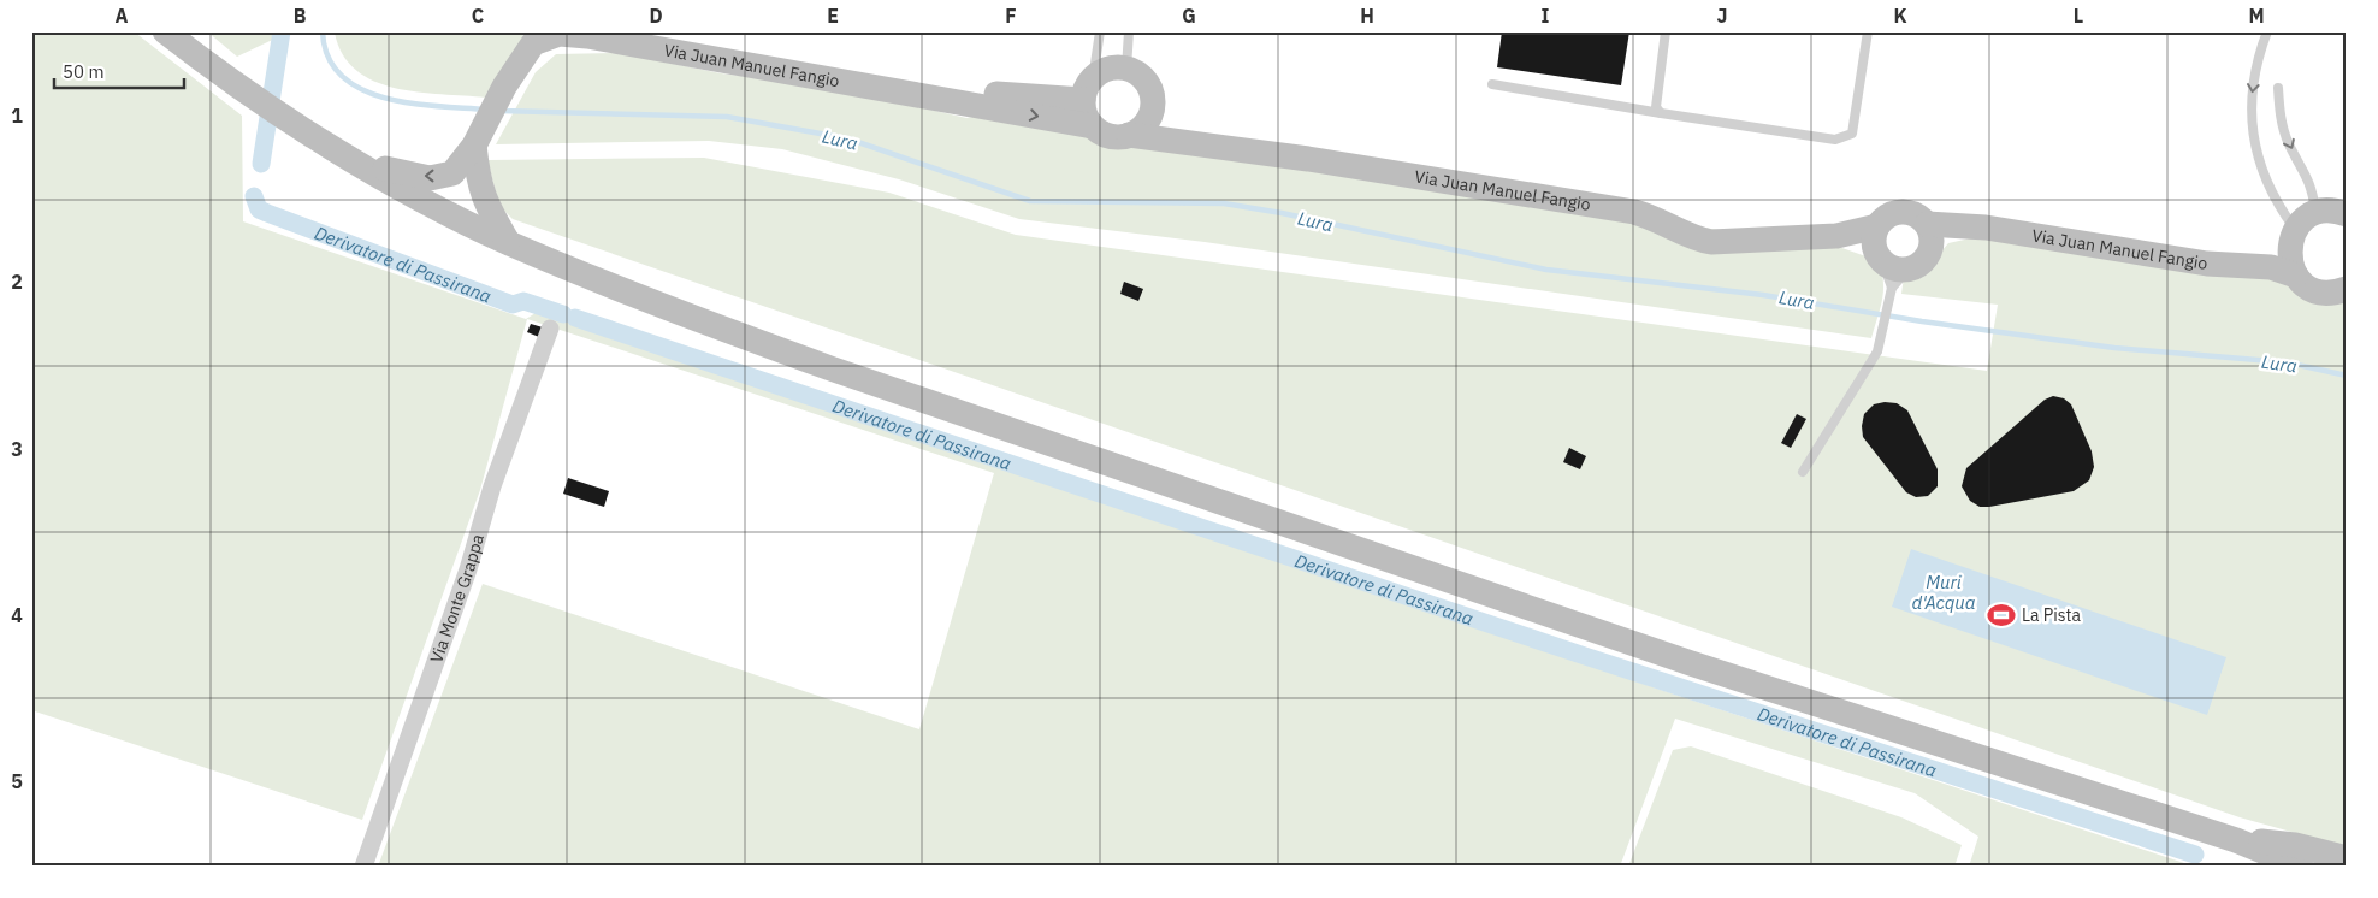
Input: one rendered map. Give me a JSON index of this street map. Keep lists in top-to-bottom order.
{
  "streets": {
    "street": ["Via Juan Manuel Fangio", "Via Monte Grappa"]
  },
  "water": ["Lura", "Derivatore di Passirana", "Muri d'Acqua"],
  "places": {
    "sports": ["La Pista"]
  },
  "scale_bar": "50 m",
  "grid": {
    "columns": [
      "A",
      "B",
      "C",
      "D",
      "E",
      "F",
      "G",
      "H",
      "I",
      "J",
      "K",
      "L",
      "M"
    ],
    "rows": [
      "1",
      "2",
      "3",
      "4",
      "5"
    ]
  }
}
